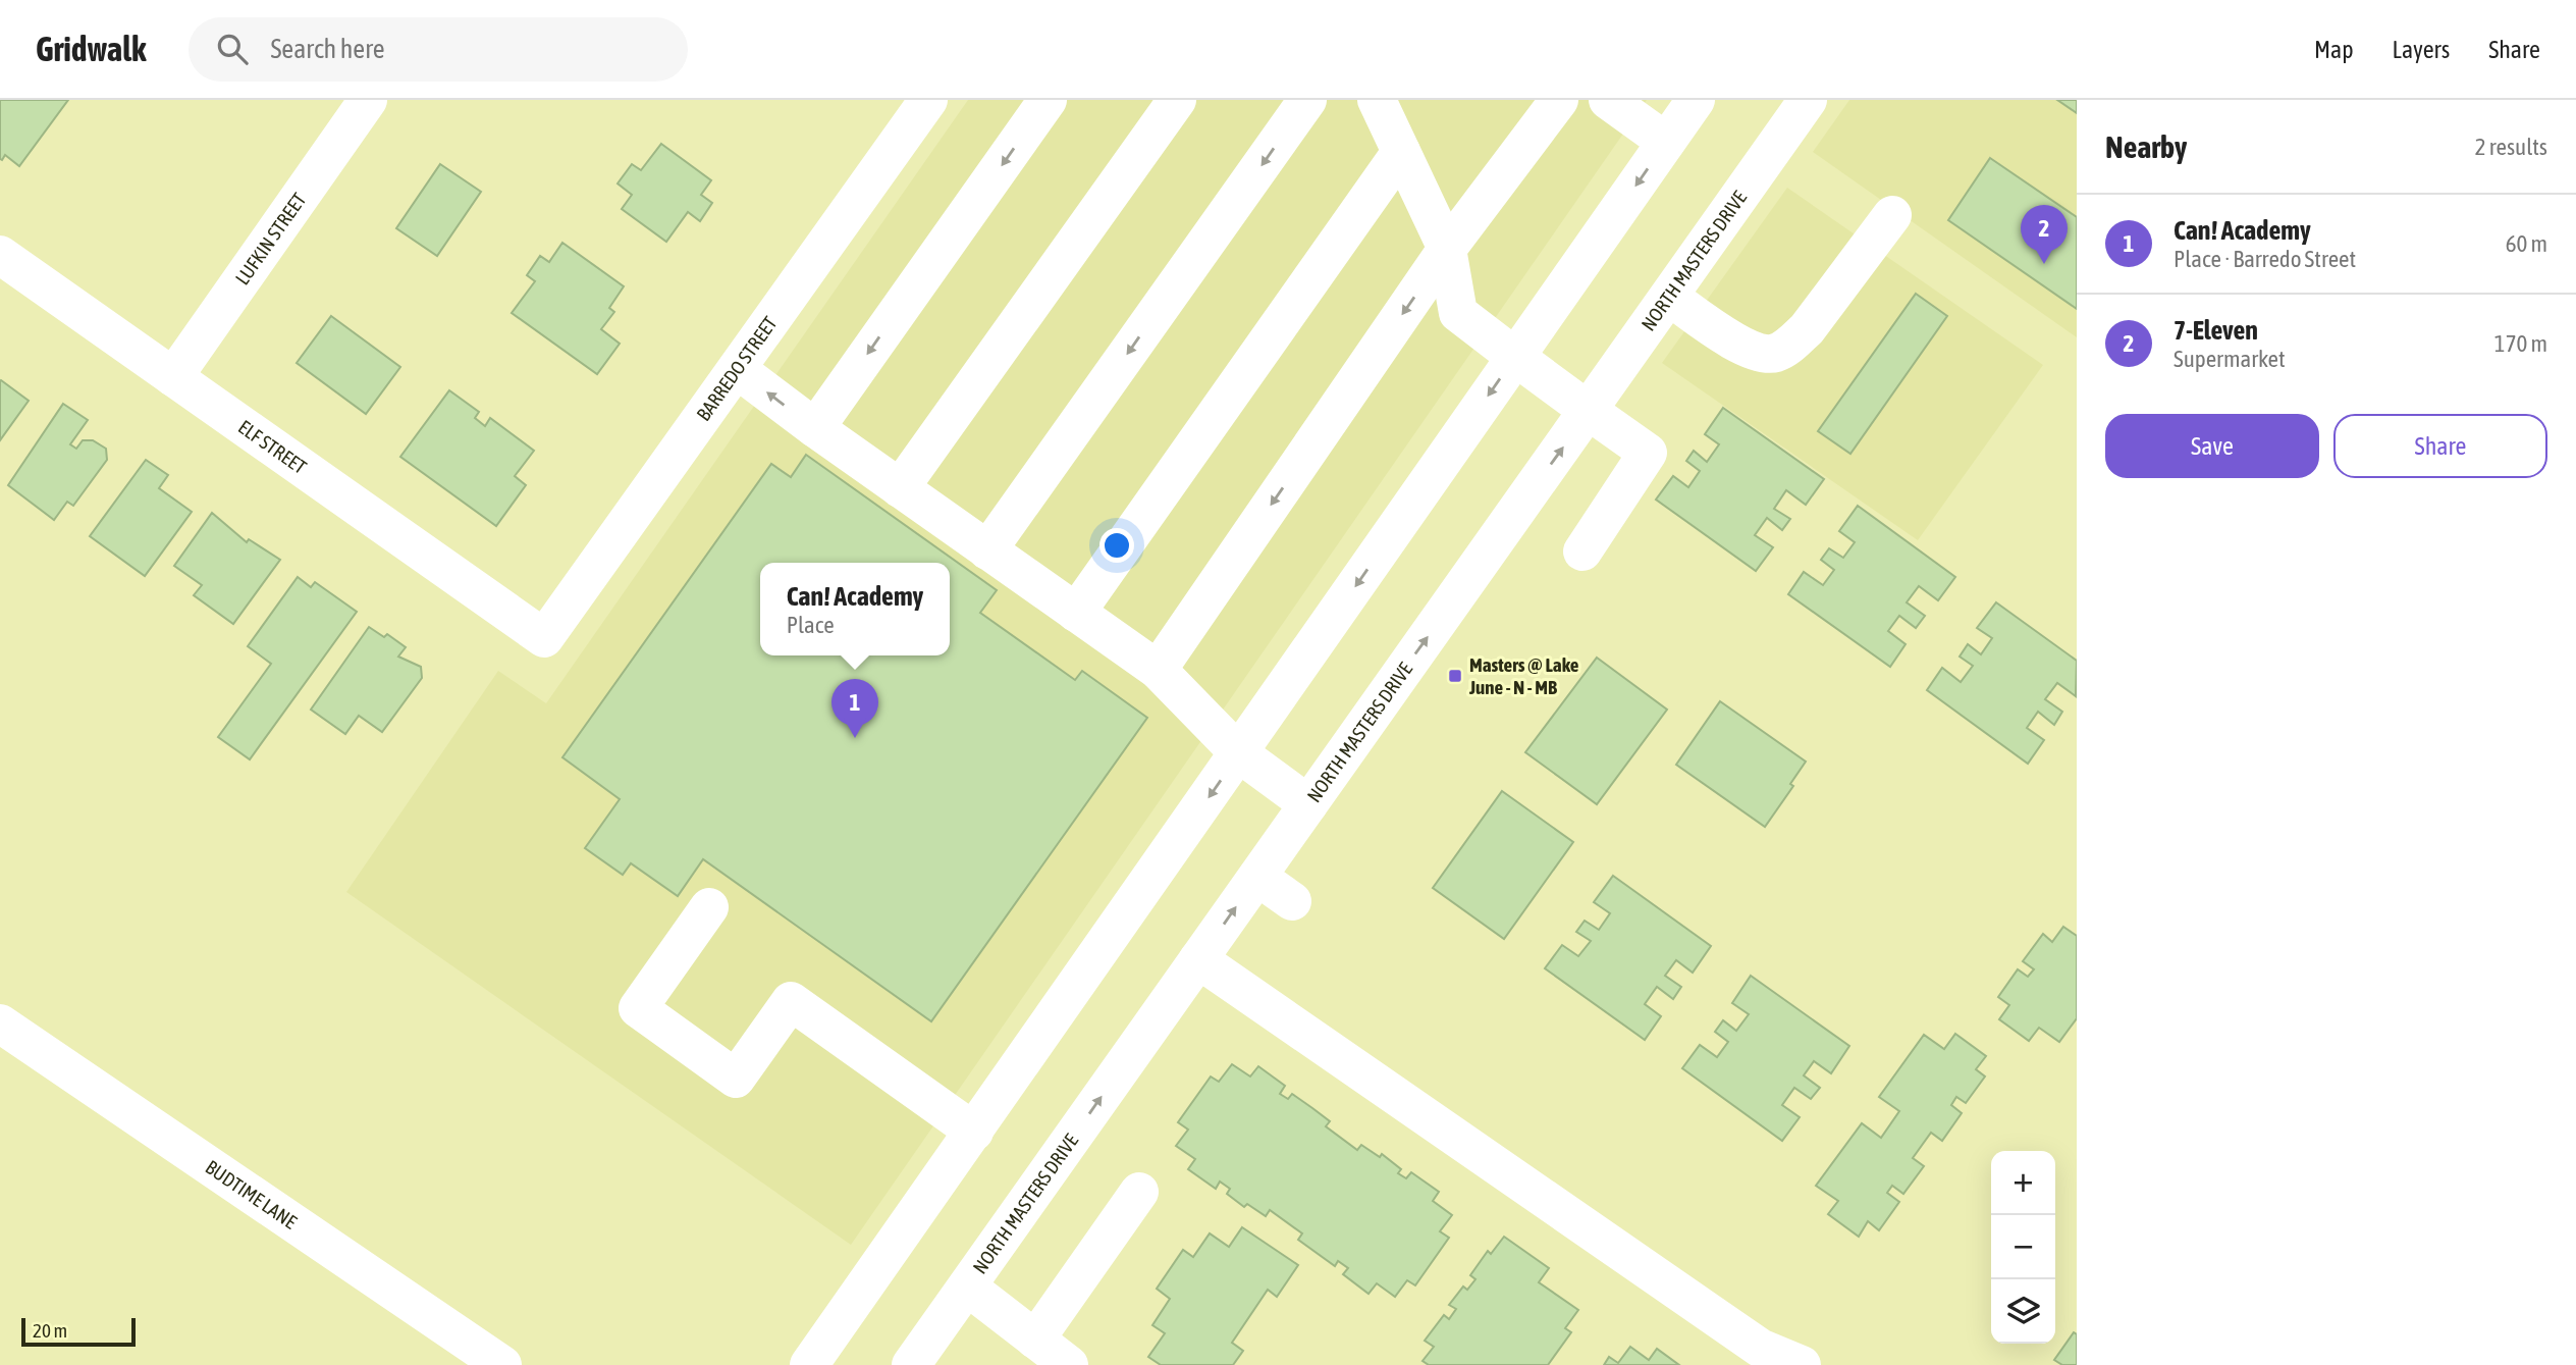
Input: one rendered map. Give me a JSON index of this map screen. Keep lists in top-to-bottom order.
{
  "streets": {
    "main road": [
      "LUFKIN STREET",
      "NORTH MASTERS DRIVE",
      "BARREDO STREET",
      "ELF STREET",
      "BUDTIME LANE"
    ]
  },
  "crossings": [
    ["LUFKIN STREET", "ELF STREET"],
    ["BARREDO STREET", "ELF STREET"]
  ],
  "places": {
    "transit": ["Masters @ Lake June - N - MB"]
  },
  "scale_bar": "20 m",
  "page": {
    "header": "Gridwalk",
    "search": "Search here",
    "nav": ["Map", "Layers", "Share"],
    "heading": ["Nearby", "2 results"],
    "list": [
      {
        "mark": "1",
        "name": "Can! Academy",
        "note": "Place · Barredo Street",
        "value": "60 m"
      },
      {
        "mark": "2",
        "name": "7-Eleven",
        "note": "Supermarket",
        "value": "170 m"
      }
    ],
    "pins": ["2", "1"],
    "buttons": ["Save", "Share"],
    "popup": ["Can! Academy", "Place"],
    "map_buttons": ["+", "−"],
    "scale": "20 m"
  }
}
